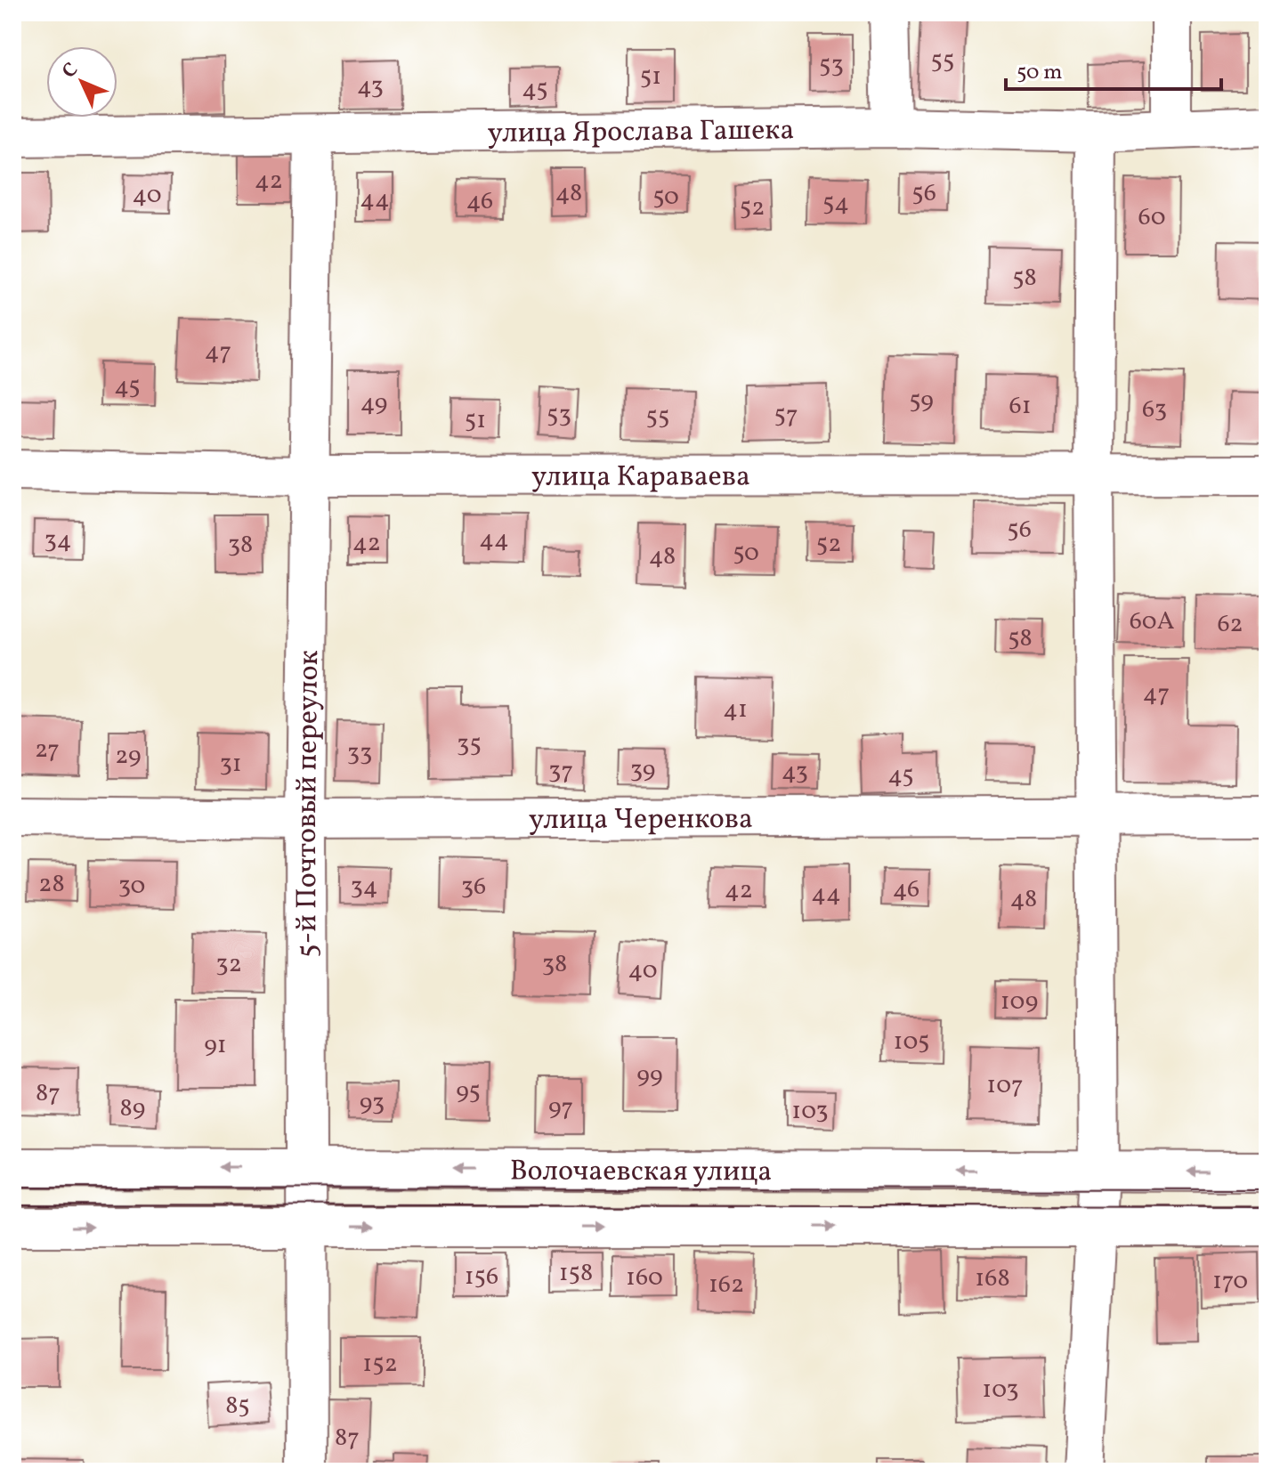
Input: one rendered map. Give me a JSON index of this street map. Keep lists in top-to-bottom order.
{
  "streets": {
    "street": [
      "улица Ярослава Гашека",
      "улица Караваева",
      "5-й Почтовый переулок",
      "улица Черенкова",
      "Волочаевская улица"
    ]
  },
  "crossings": [
    ["улица Ярослава Гашека", "5-й Почтовый переулок"],
    ["улица Караваева", "5-й Почтовый переулок"],
    ["5-й Почтовый переулок", "улица Черенкова"],
    ["5-й Почтовый переулок", "Волочаевская улица"]
  ],
  "house_numbers": [
    "55",
    "53",
    "51",
    "43",
    "45",
    "42",
    "48",
    "56",
    "40",
    "50",
    "44",
    "46",
    "54",
    "52",
    "60",
    "58",
    "47",
    "45",
    "59",
    "49",
    "61",
    "63",
    "53",
    "57",
    "55",
    "51",
    "56",
    "44",
    "34",
    "42",
    "52",
    "38",
    "50",
    "48",
    "60А",
    "62",
    "58",
    "47",
    "41",
    "35",
    "27",
    "33",
    "29",
    "31",
    "39",
    "37",
    "43",
    "45",
    "28",
    "30",
    "34",
    "36",
    "46",
    "42",
    "44",
    "48",
    "32",
    "38",
    "40",
    "109",
    "105",
    "91",
    "99",
    "107",
    "95",
    "87",
    "93",
    "97",
    "89",
    "103",
    "158",
    "156",
    "160",
    "168",
    "170",
    "162",
    "152",
    "103",
    "85",
    "87"
  ],
  "scale_bar": "50 m",
  "north": "top left"
}
